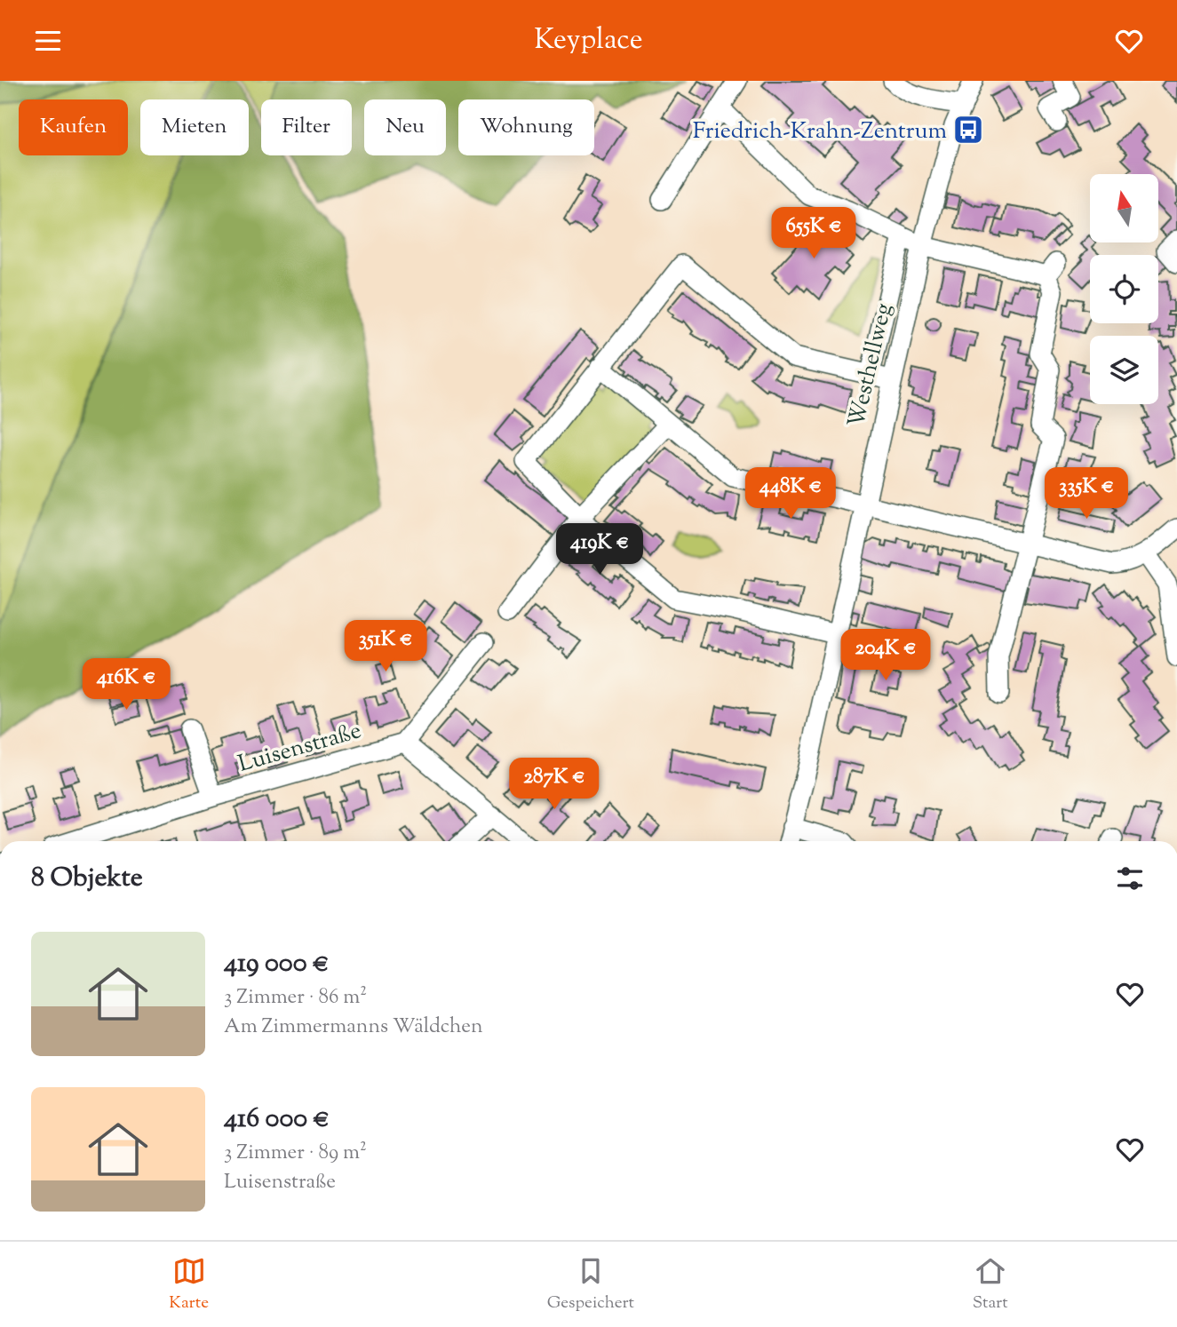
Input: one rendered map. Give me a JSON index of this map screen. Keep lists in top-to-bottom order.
{
  "streets": {
    "street": ["Westhellweg", "Luisenstraße"]
  },
  "places": {
    "bus stop": ["Friedrich-Krahn-Zentrum"]
  },
  "north": "top",
  "page": {
    "header": "Keyplace",
    "chip": [
      "Kaufen",
      "Mieten",
      "Filter",
      "Neu",
      "Wohnung"
    ],
    "price": [
      "655K €",
      "448K €",
      "335K €",
      "419K €",
      "351K €",
      "204K €",
      "416K €",
      "287K €"
    ],
    "heading": "8 Objekte",
    "list": [
      {
        "name": "419 000 €",
        "note": "3 Zimmer · 86 m² · Am Zimmermanns Wäldchen"
      },
      {
        "name": "416 000 €",
        "note": "3 Zimmer · 89 m² · Luisenstraße"
      }
    ],
    "tabs": ["Karte", "Gespeichert", "Start"]
  }
}
